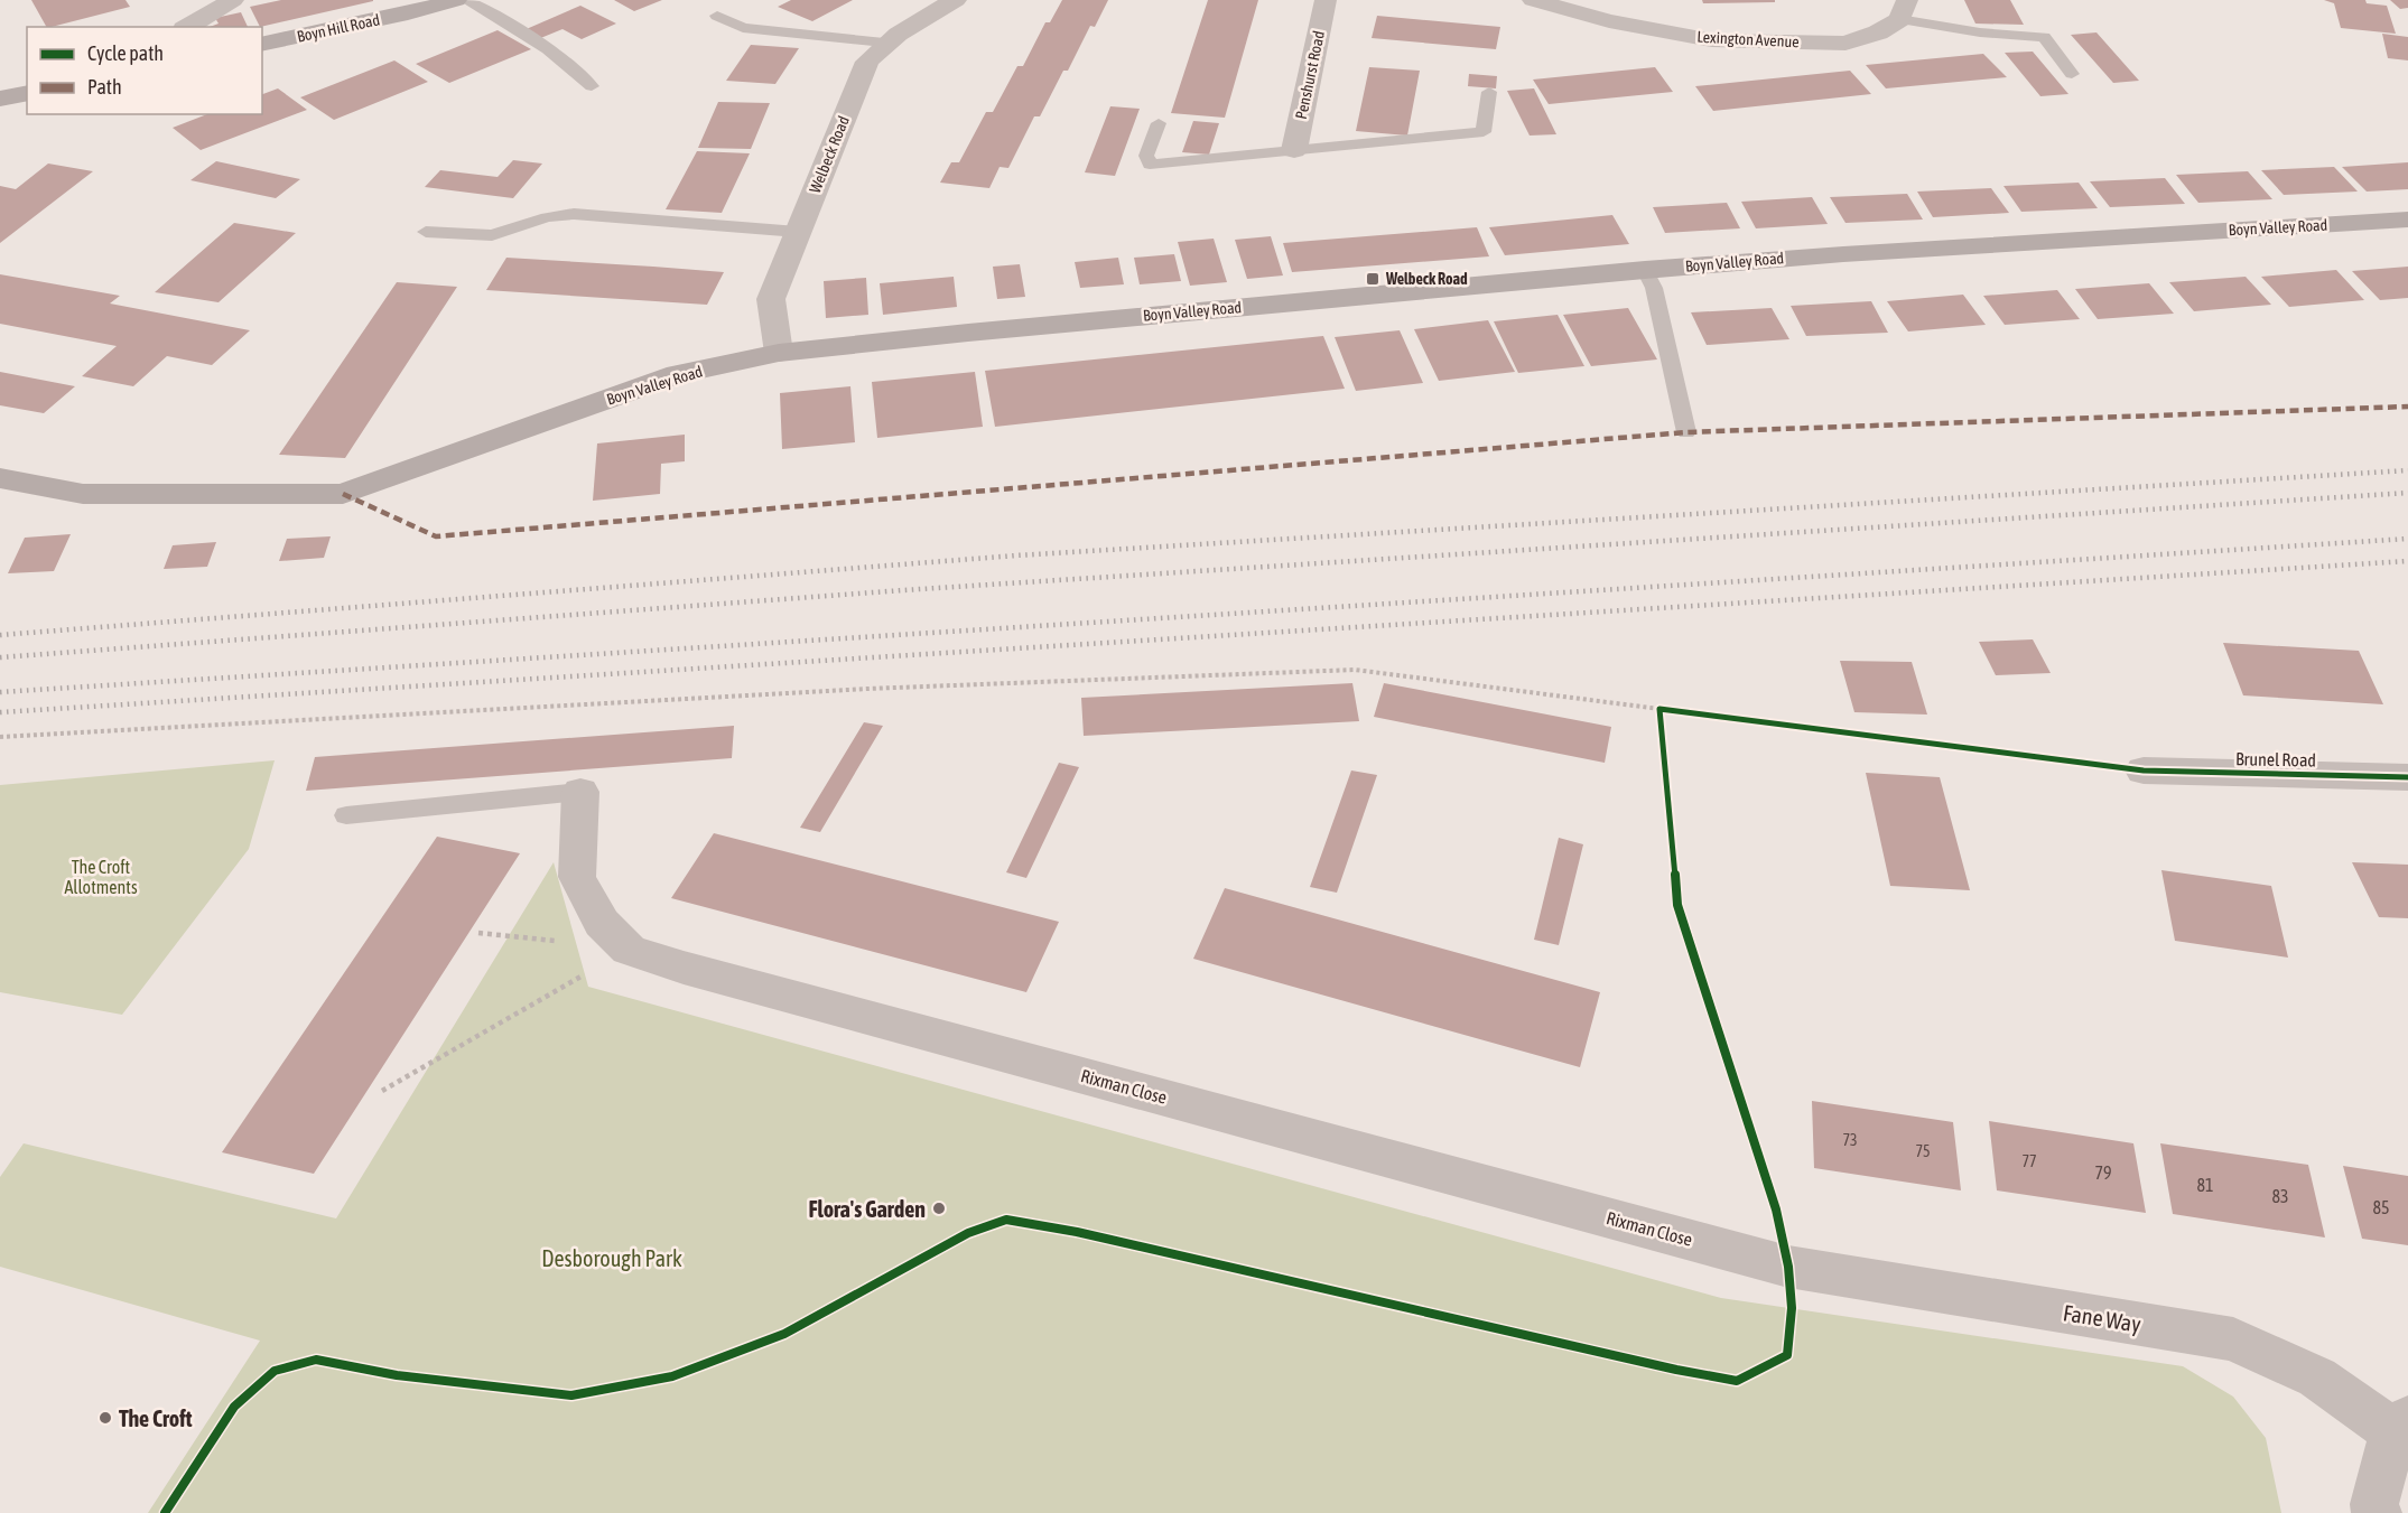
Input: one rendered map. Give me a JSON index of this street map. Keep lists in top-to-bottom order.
{
  "streets": {
    "street": [
      "Boyn Hill Road",
      "Lexington Avenue",
      "Penshurst Road",
      "Welbeck Road",
      "Boyn Valley Road",
      "Brunel Road",
      "Rixman Close",
      "Fane Way"
    ]
  },
  "crossings": [
    ["Welbeck Road", "Boyn Valley Road"],
    ["Rixman Close", "Fane Way"]
  ],
  "parks": ["The Croft Allotments", "Desborough Park"],
  "places": {
    "transit": ["Welbeck Road"],
    "other": ["Flora's Garden", "The Croft"]
  },
  "house_numbers": [
    "73",
    "75",
    "77",
    "79",
    "81",
    "83",
    "85"
  ],
  "legend": ["Cycle path", "Path"]
}
